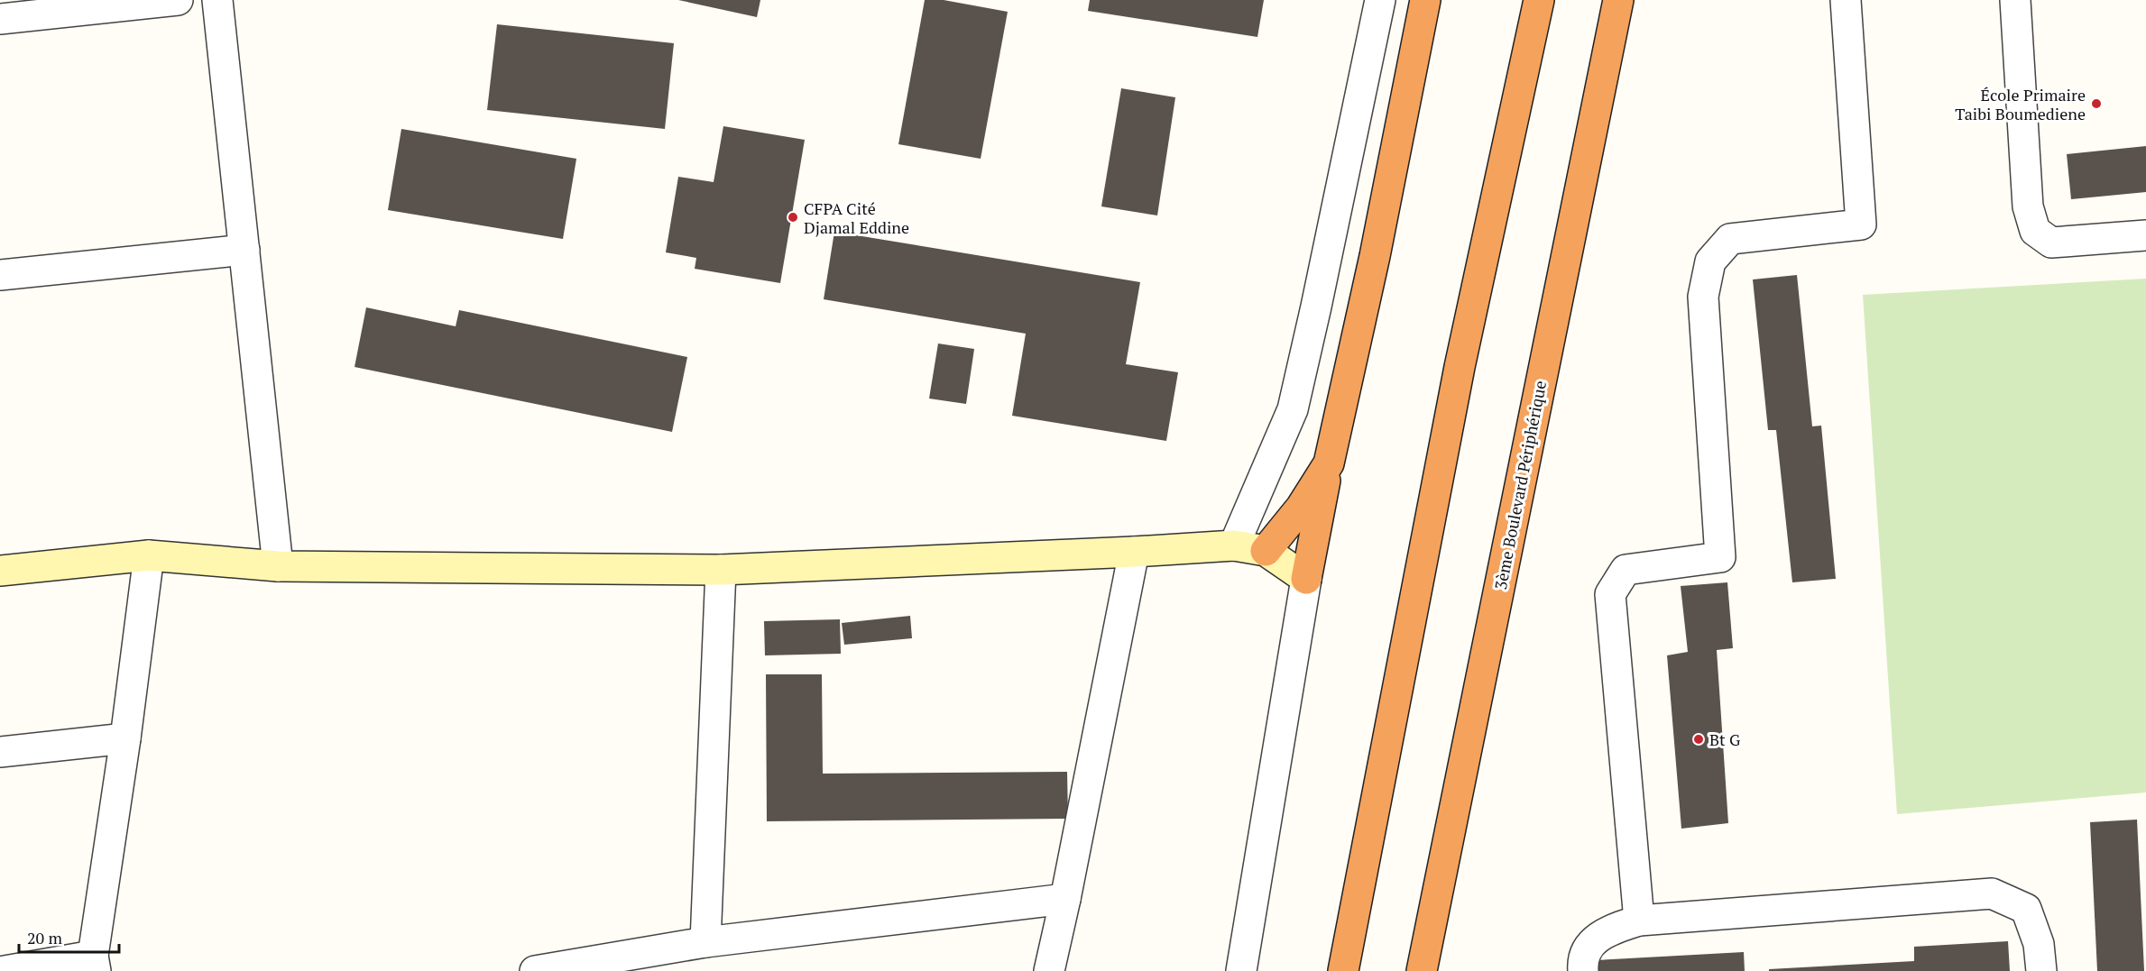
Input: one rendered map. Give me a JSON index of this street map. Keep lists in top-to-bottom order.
{
  "streets": {
    "highway": ["3ème Boulevard Périphérique"]
  },
  "places": ["École Primaire Taibi Boumediene", "CFPA Cité Djamal Eddine", "Bt G"],
  "scale_bar": "20 m"
}
